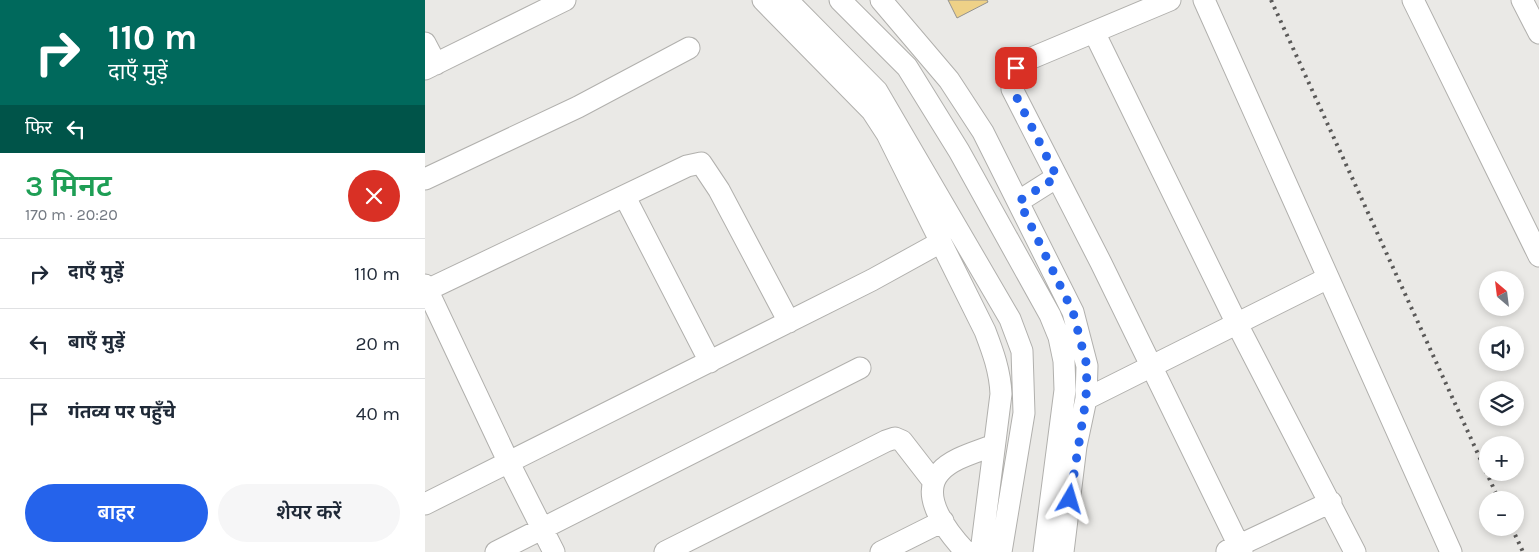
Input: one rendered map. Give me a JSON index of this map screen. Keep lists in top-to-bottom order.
{
  "north": "top left",
  "page": {
    "turn": ["110 m", "दाएँ मुड़ें"],
    "then": "फिर",
    "heading": ["3 मिनट", "170 m · 20:20"],
    "list": [
      {
        "name": "दाएँ मुड़ें",
        "value": "110 m"
      },
      {
        "name": "बाएँ मुड़ें",
        "value": "20 m"
      },
      {
        "name": "गंतव्य पर पहुँचे",
        "value": "40 m"
      }
    ],
    "map_buttons": ["+", "−"],
    "buttons": ["बाहर", "शेयर करें"]
  }
}
